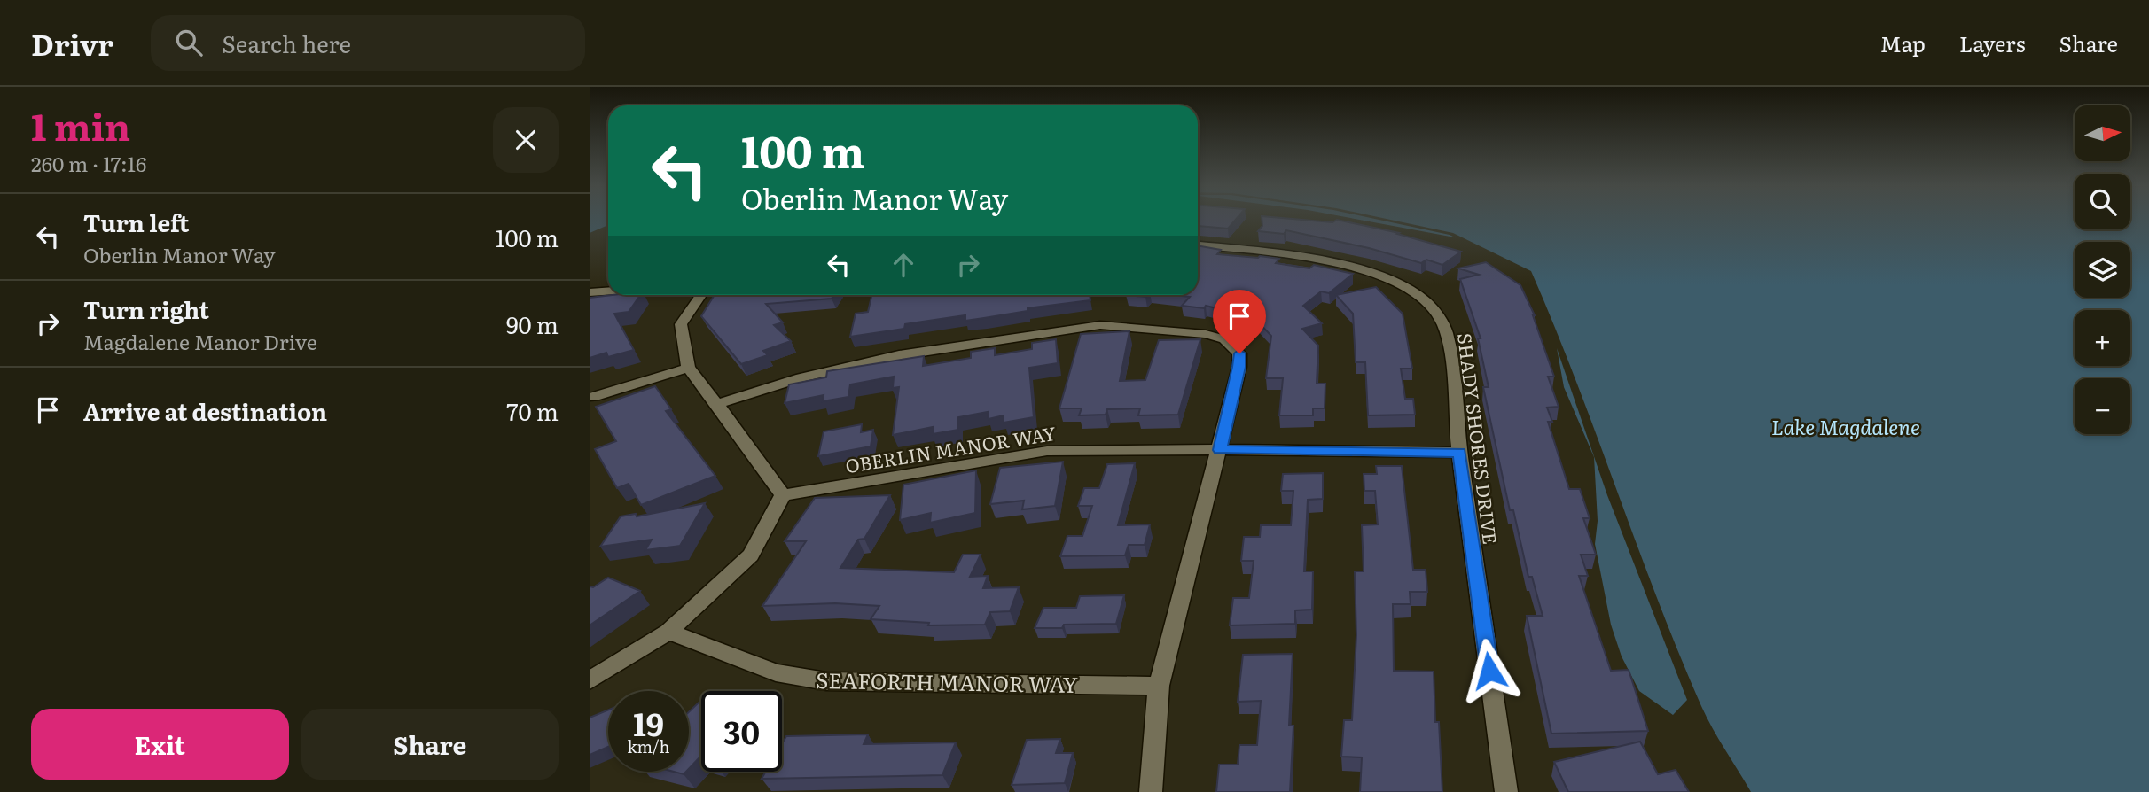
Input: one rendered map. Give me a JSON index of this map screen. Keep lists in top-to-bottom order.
{
  "streets": {
    "street": ["SHADY SHORES DRIVE", "OBERLIN MANOR WAY", "SEAFORTH MANOR WAY"]
  },
  "crossings": [
    ["SHADY SHORES DRIVE", "OBERLIN MANOR WAY"]
  ],
  "water": ["Lake Magdalene"],
  "north": "right",
  "page": {
    "header": "Drivr",
    "search": "Search here",
    "nav": ["Map", "Layers", "Share"],
    "heading": ["1 min", "260 m · 17:16"],
    "map_buttons": ["+", "−"],
    "turn": ["100 m", "Oberlin Manor Way"],
    "list": [
      {
        "name": "Turn left",
        "note": "Oberlin Manor Way",
        "value": "100 m"
      },
      {
        "name": "Turn right",
        "note": "Magdalene Manor Drive",
        "value": "90 m"
      },
      {
        "name": "Arrive at destination",
        "value": "70 m"
      }
    ],
    "speed": "19 km/h",
    "limit": "30",
    "buttons": ["Exit", "Share"]
  }
}
